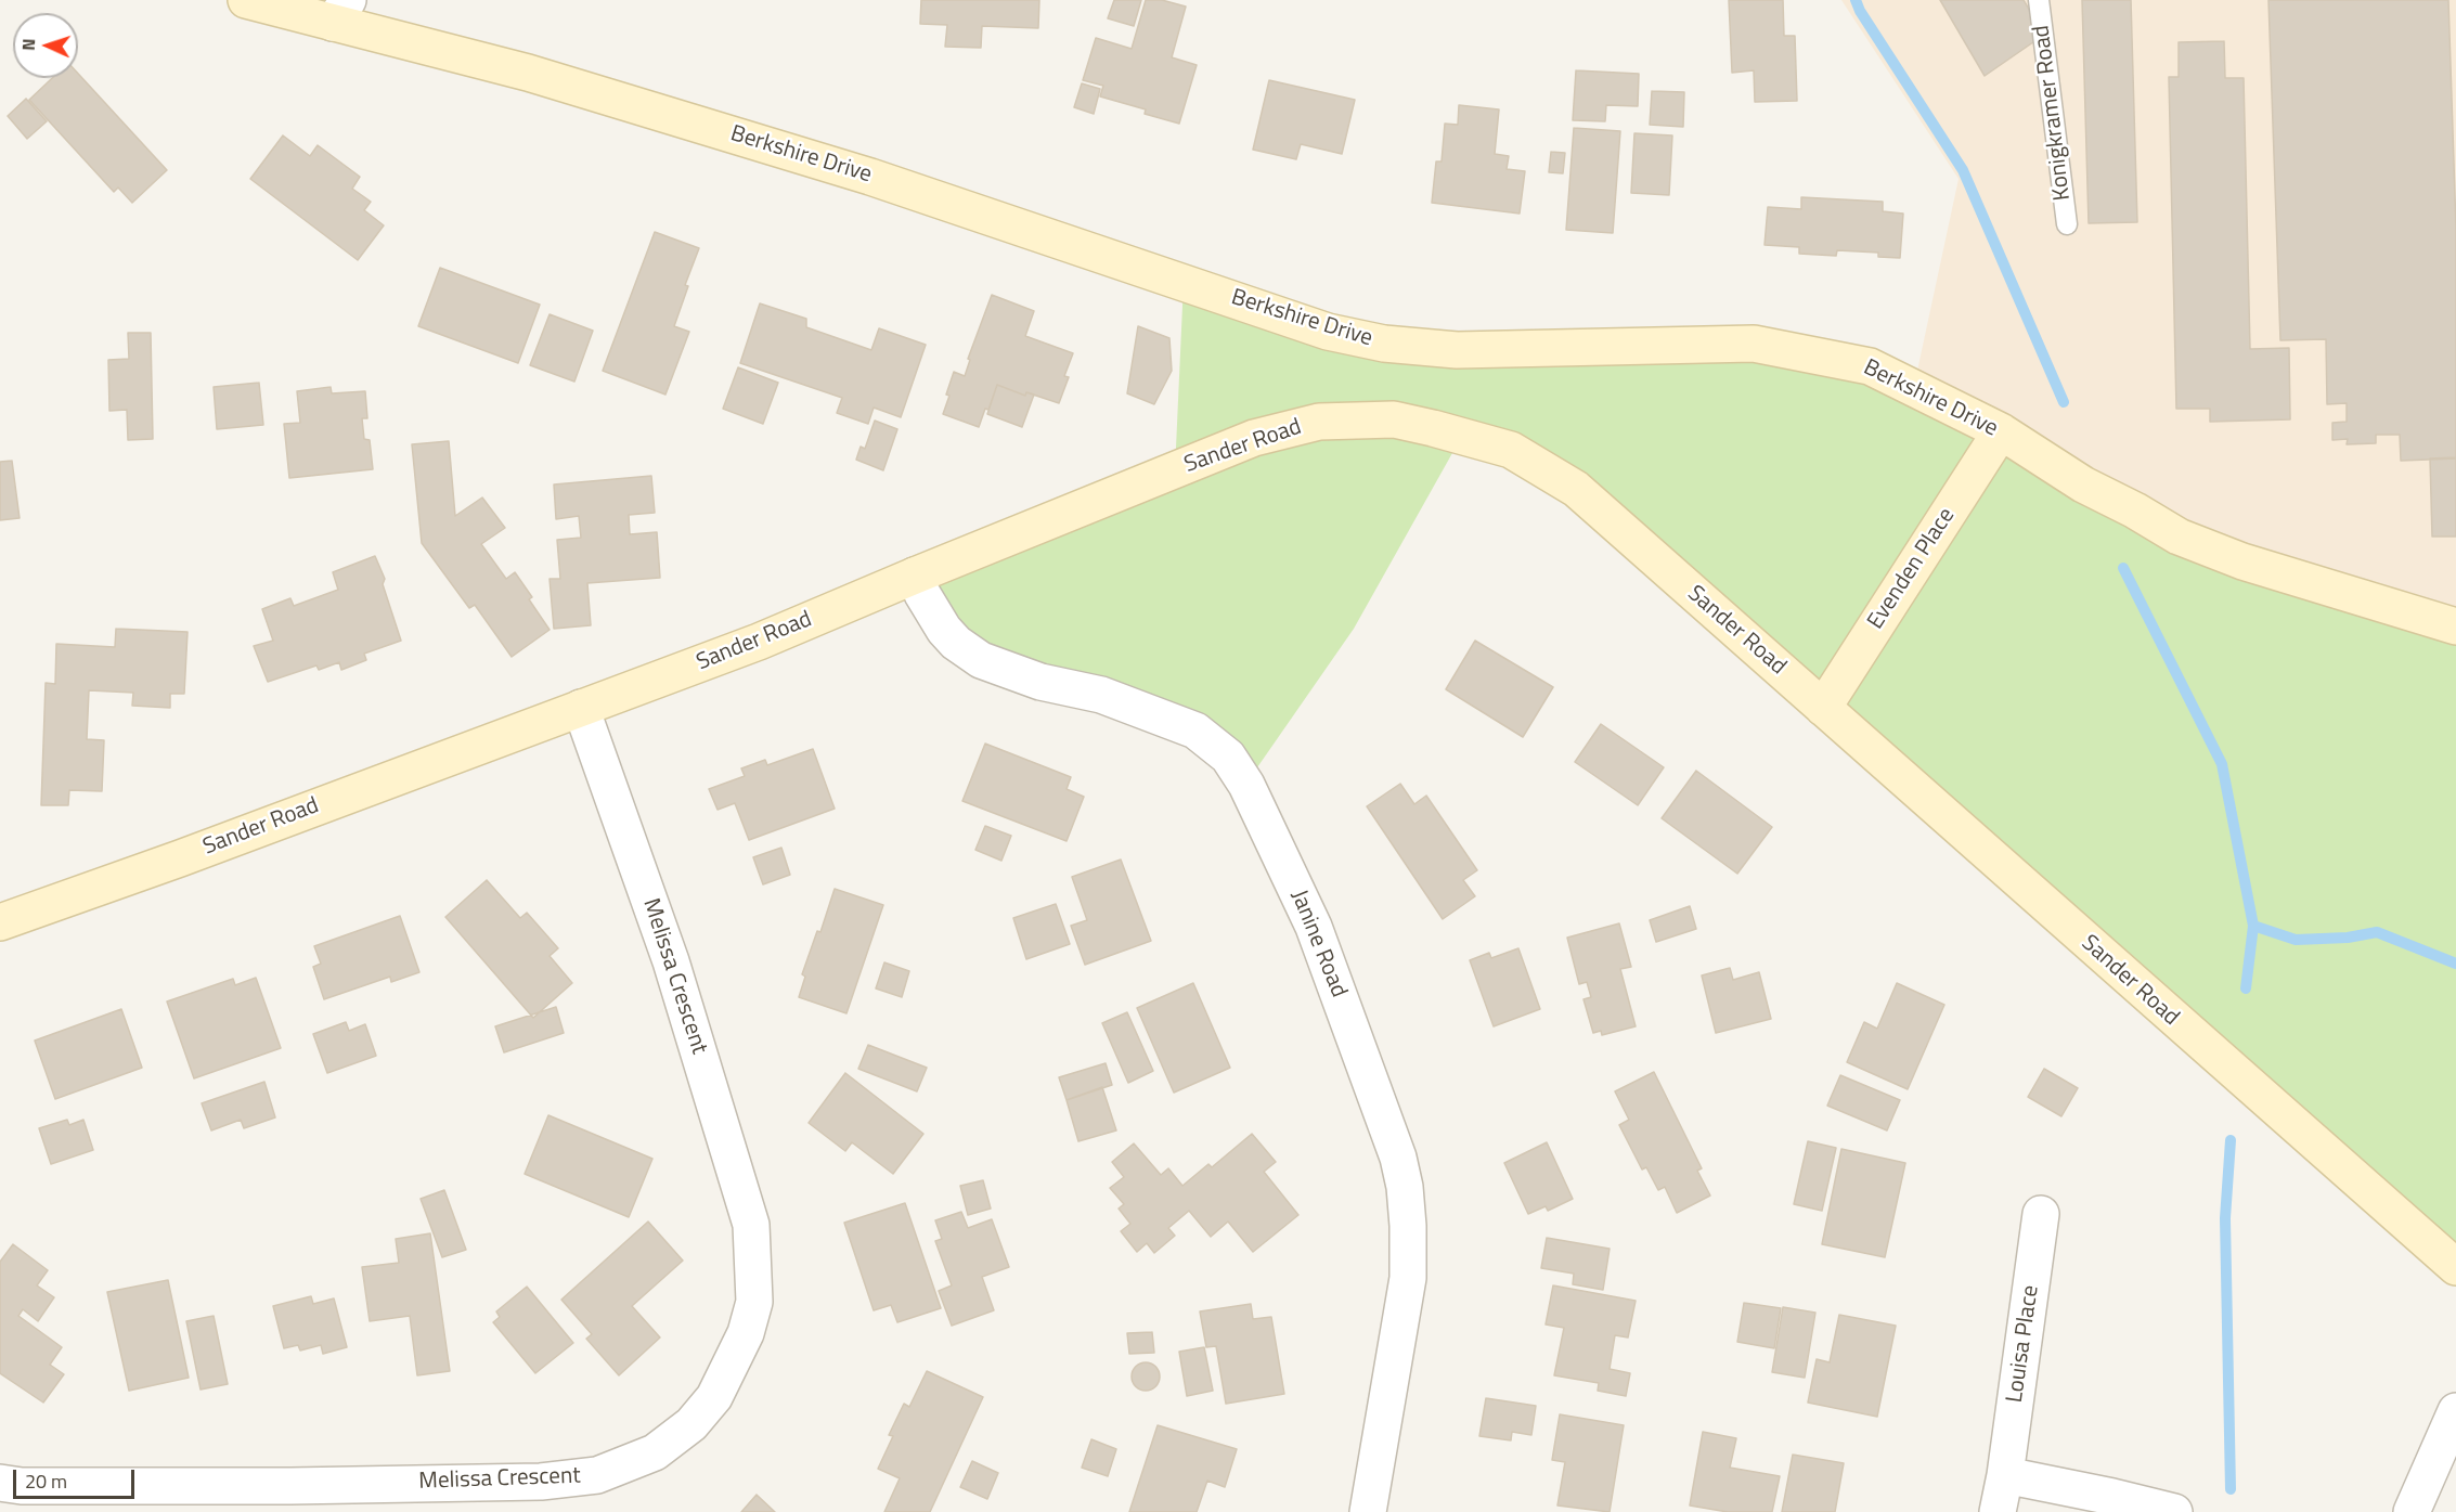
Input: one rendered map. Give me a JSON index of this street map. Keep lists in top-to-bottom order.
{
  "streets": {
    "main road": ["Berkshire Drive", "Sander Road", "Evenden Place"],
    "street": ["Janine Road", "Melissa Crescent", "Louisa Place"],
    "lane": ["Konigkramer Road"]
  },
  "crossings": [
    ["Berkshire Drive", "Evenden Place"],
    ["Sander Road", "Evenden Place"],
    ["Sander Road", "Janine Road"],
    ["Sander Road", "Melissa Crescent"]
  ],
  "scale_bar": "20 m",
  "north": "left"
}
